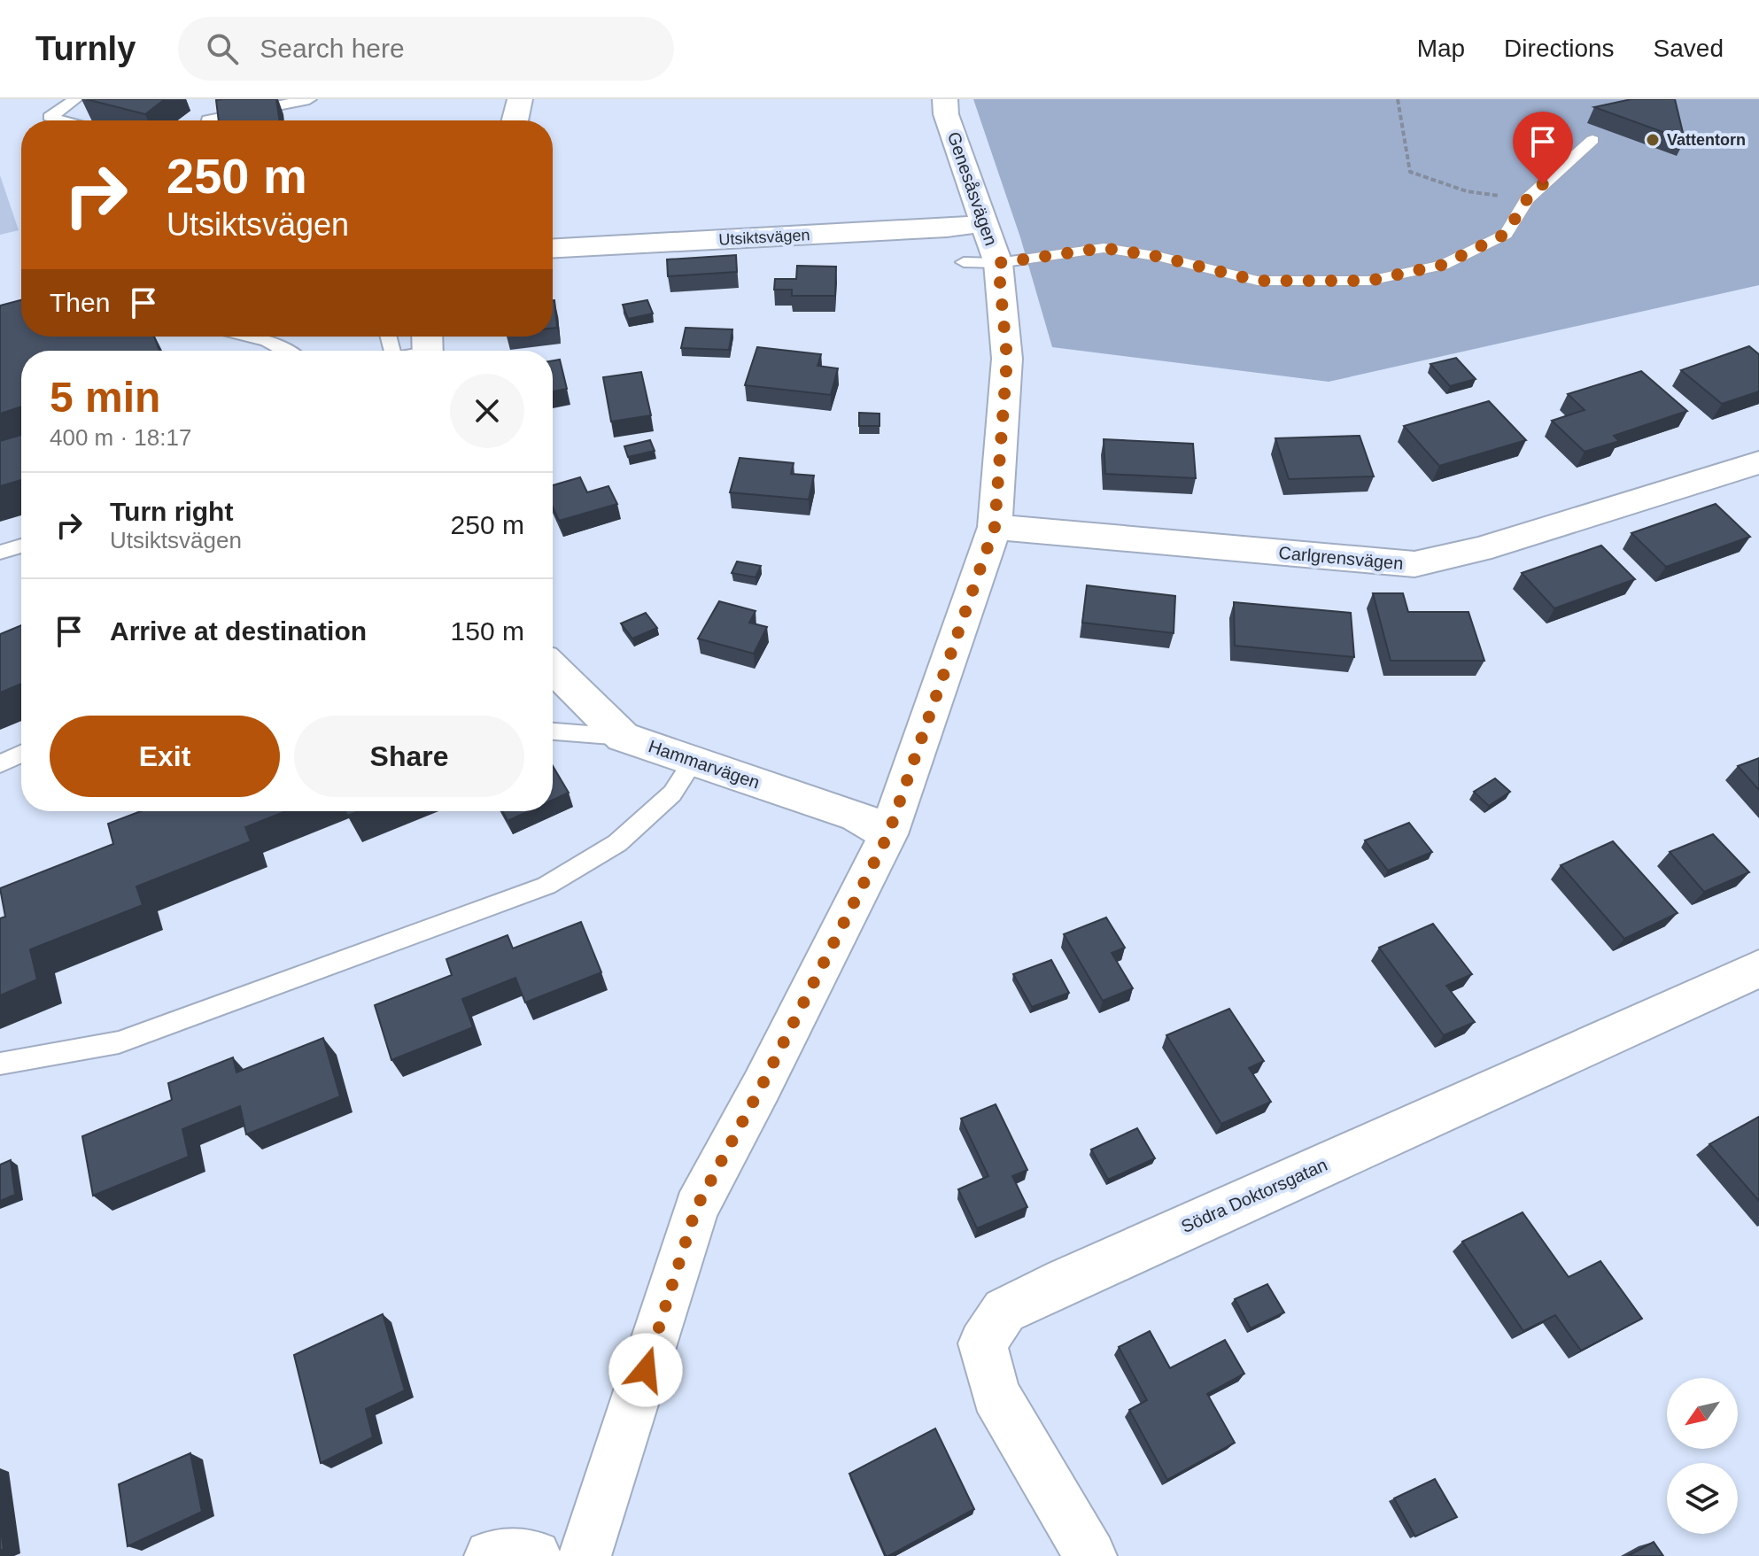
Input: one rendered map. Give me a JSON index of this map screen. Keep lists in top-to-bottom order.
{
  "streets": {
    "street": [
      "Genesåsvägen",
      "Utsiktsvägen",
      "Carlgrensvägen",
      "Hammarvägen",
      "Södra Doktorsgatan"
    ]
  },
  "crossings": [
    ["Genesåsvägen", "Utsiktsvägen"],
    ["Genesåsvägen", "Carlgrensvägen"],
    ["Genesåsvägen", "Hammarvägen"]
  ],
  "places": ["Vattentorn"],
  "north": "bottom left",
  "page": {
    "header": "Turnly",
    "search": "Search here",
    "nav": ["Map", "Directions", "Saved"],
    "turn": ["250 m", "Utsiktsvägen"],
    "then": "Then",
    "heading": ["5 min", "400 m · 18:17"],
    "list": [
      {
        "name": "Turn right",
        "note": "Utsiktsvägen",
        "value": "250 m"
      },
      {
        "name": "Arrive at destination",
        "value": "150 m"
      }
    ],
    "buttons": ["Exit", "Share"]
  }
}
